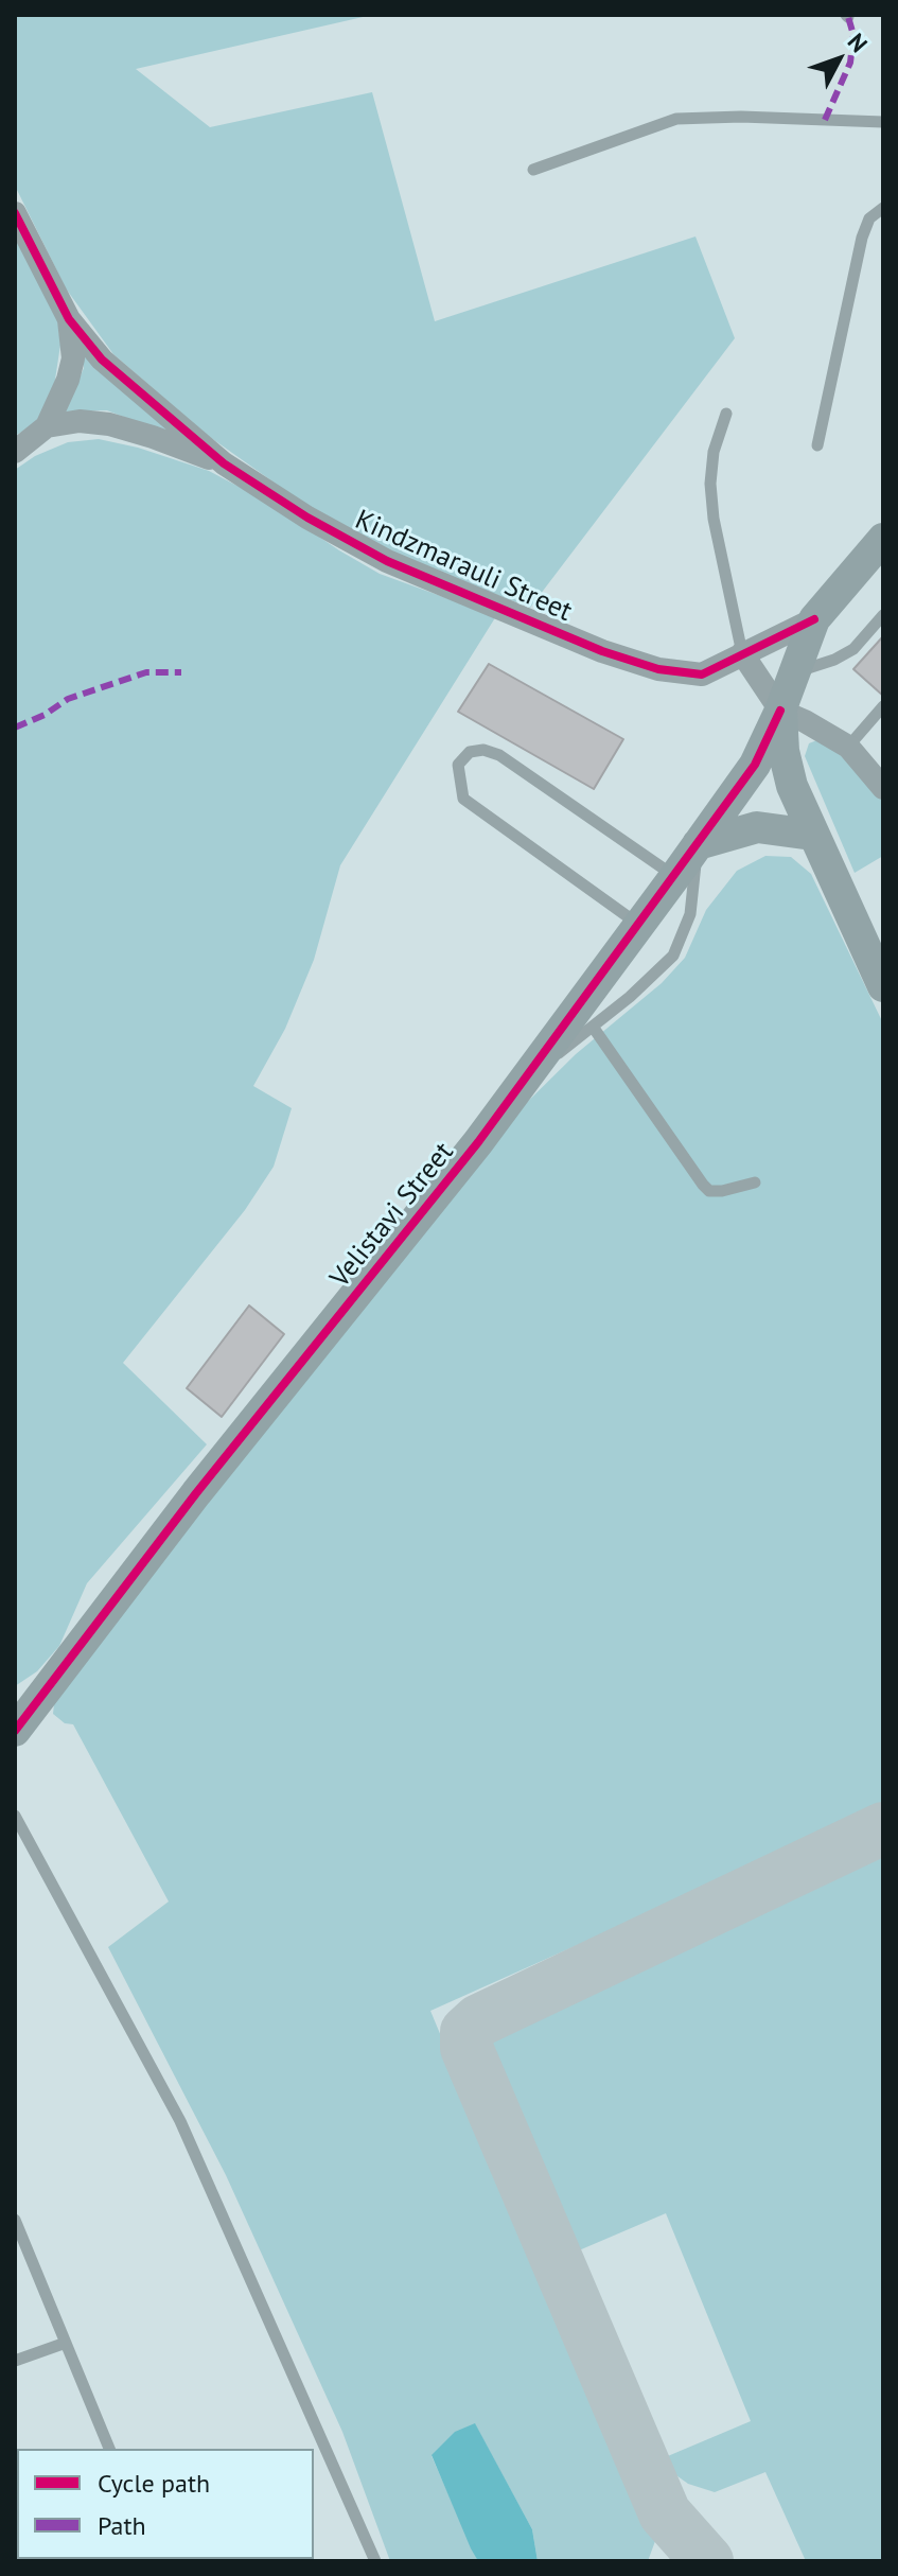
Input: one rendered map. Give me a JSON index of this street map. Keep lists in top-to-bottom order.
{
  "streets": {
    "street": ["Kindzmarauli Street", "Velistavi Street"]
  },
  "crossings": [
    ["Kindzmarauli Street", "Velistavi Street"]
  ],
  "legend": ["Cycle path", "Path"],
  "north": "top right"
}
